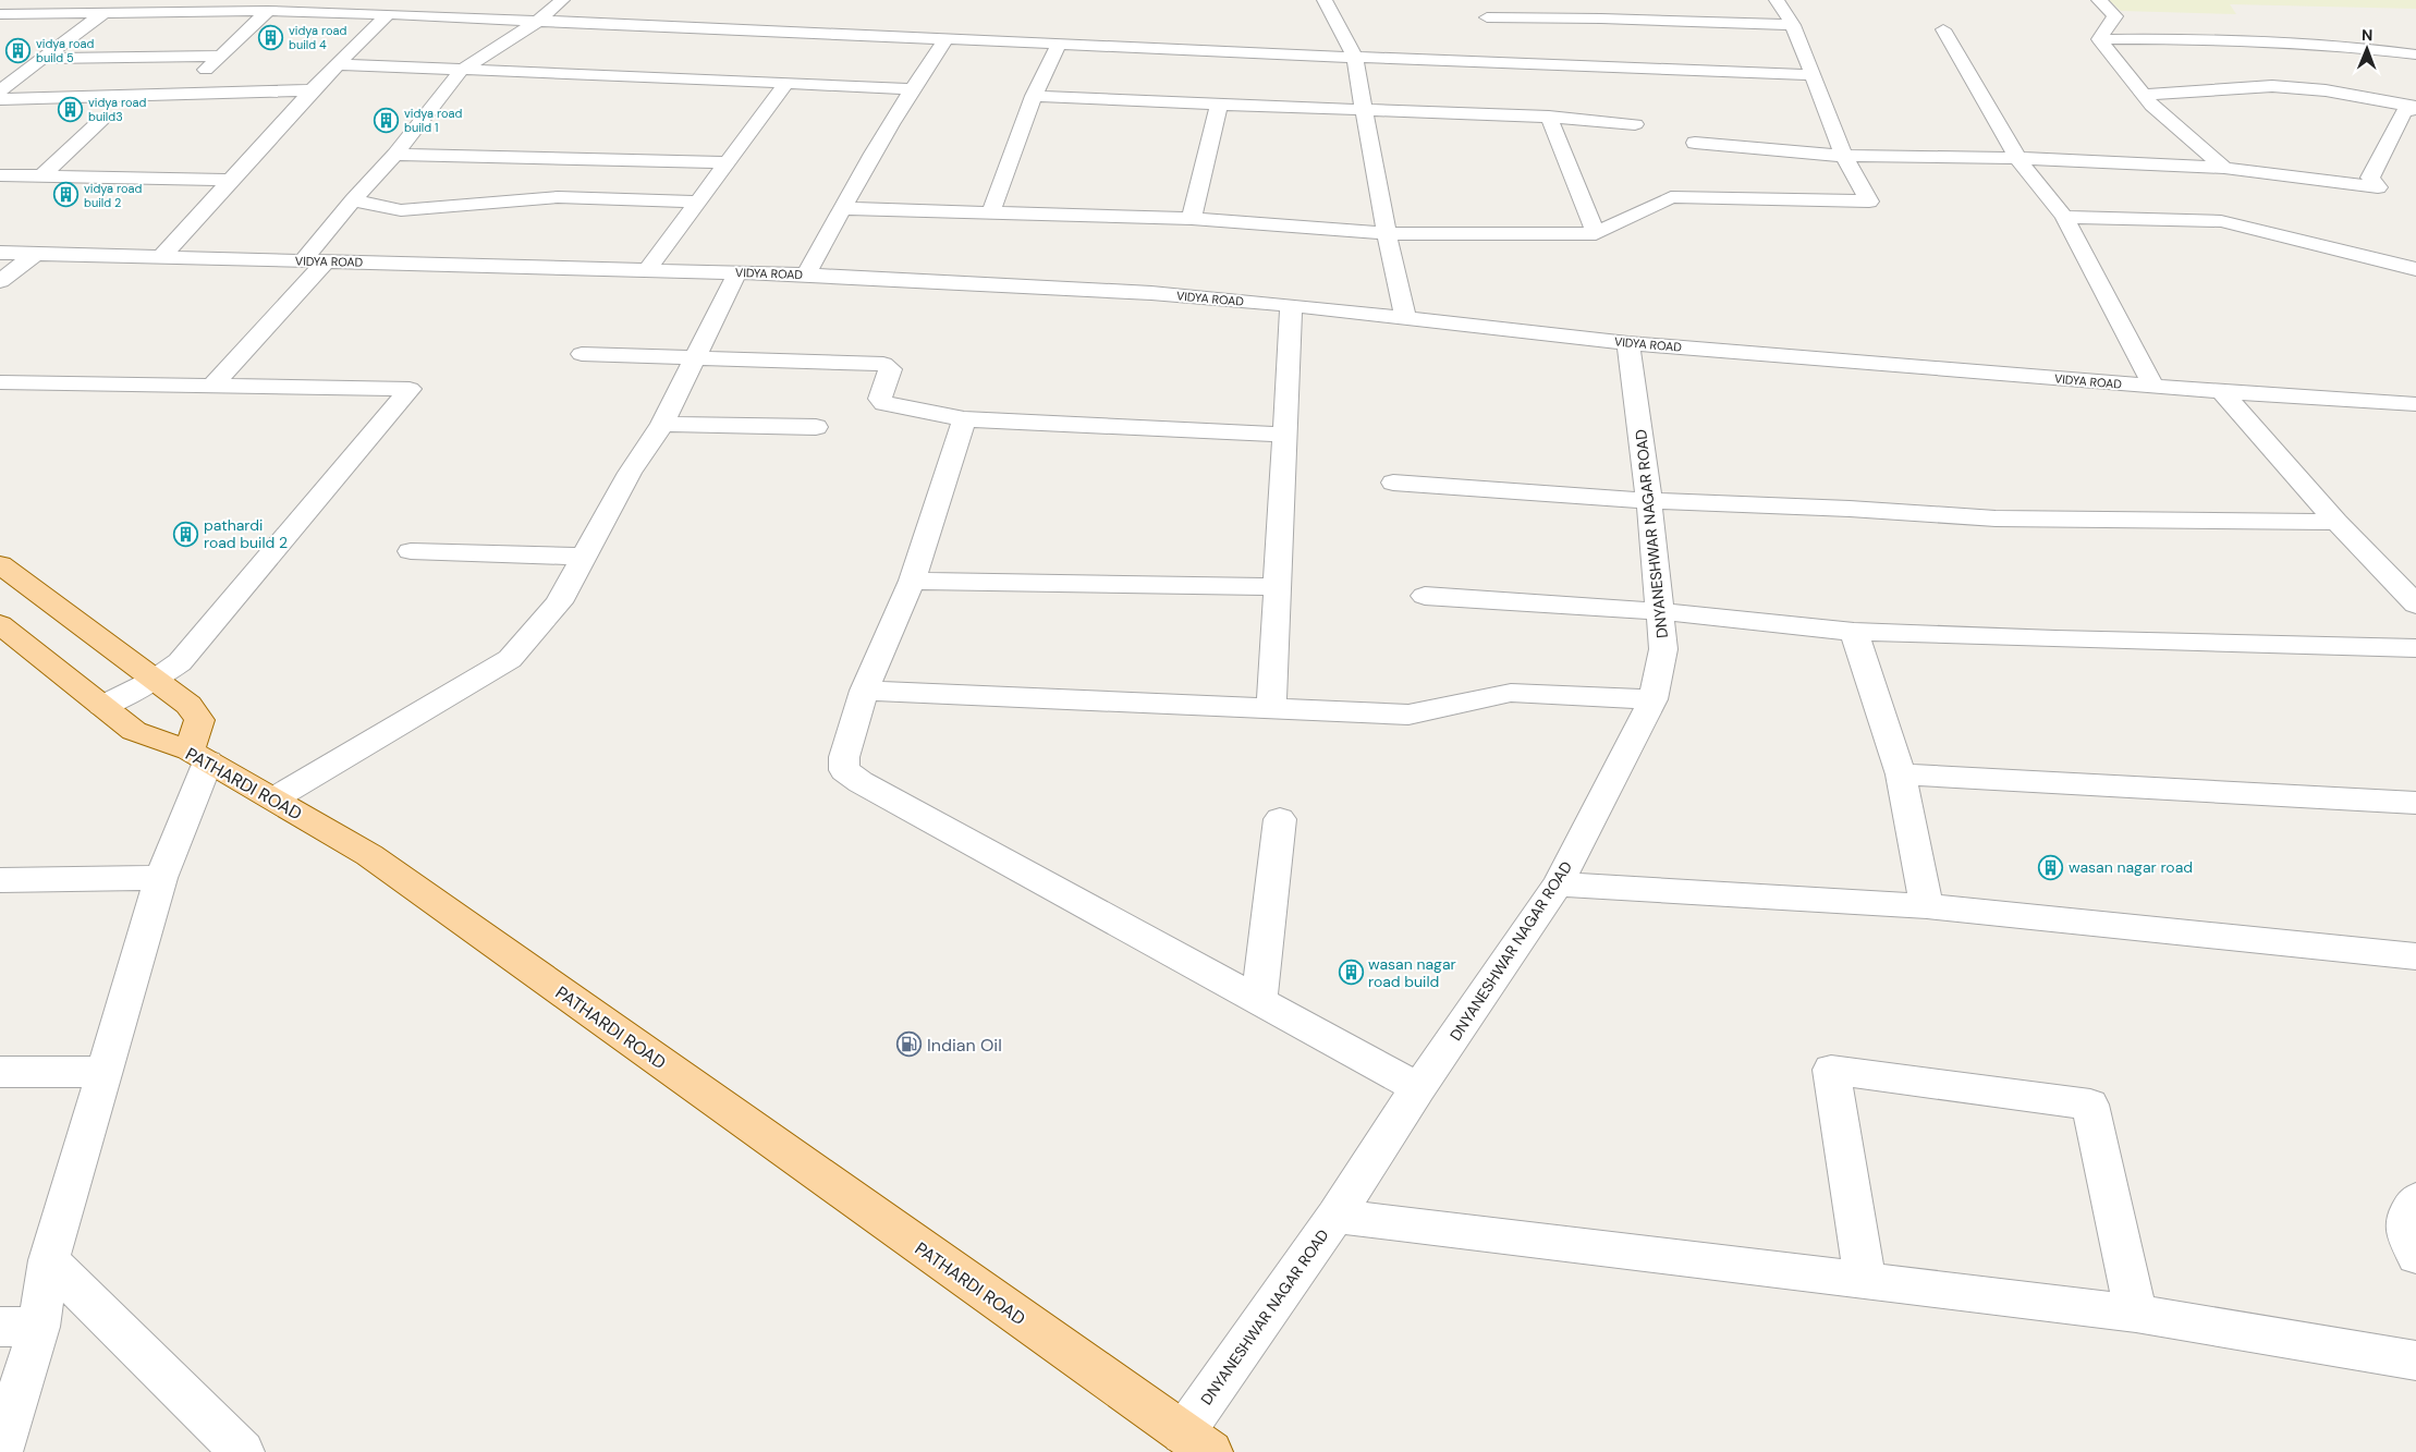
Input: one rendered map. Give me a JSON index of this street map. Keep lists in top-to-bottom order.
{
  "streets": {
    "main road": ["PATHARDI ROAD"],
    "street": ["VIDYA ROAD", "DNYANESHWAR NAGAR ROAD"]
  },
  "crossings": [
    ["VIDYA ROAD", "DNYANESHWAR NAGAR ROAD"],
    ["DNYANESHWAR NAGAR ROAD", "PATHARDI ROAD"]
  ],
  "places": {
    "building": [
      "vidya road build 4",
      "vidya road build 5",
      "vidya road build3",
      "vidya road build 1",
      "vidya road build 2",
      "pathardi road build 2",
      "wasan nagar road",
      "wasan nagar road build"
    ],
    "fuel station": ["Indian Oil"]
  },
  "north": "top"
}
